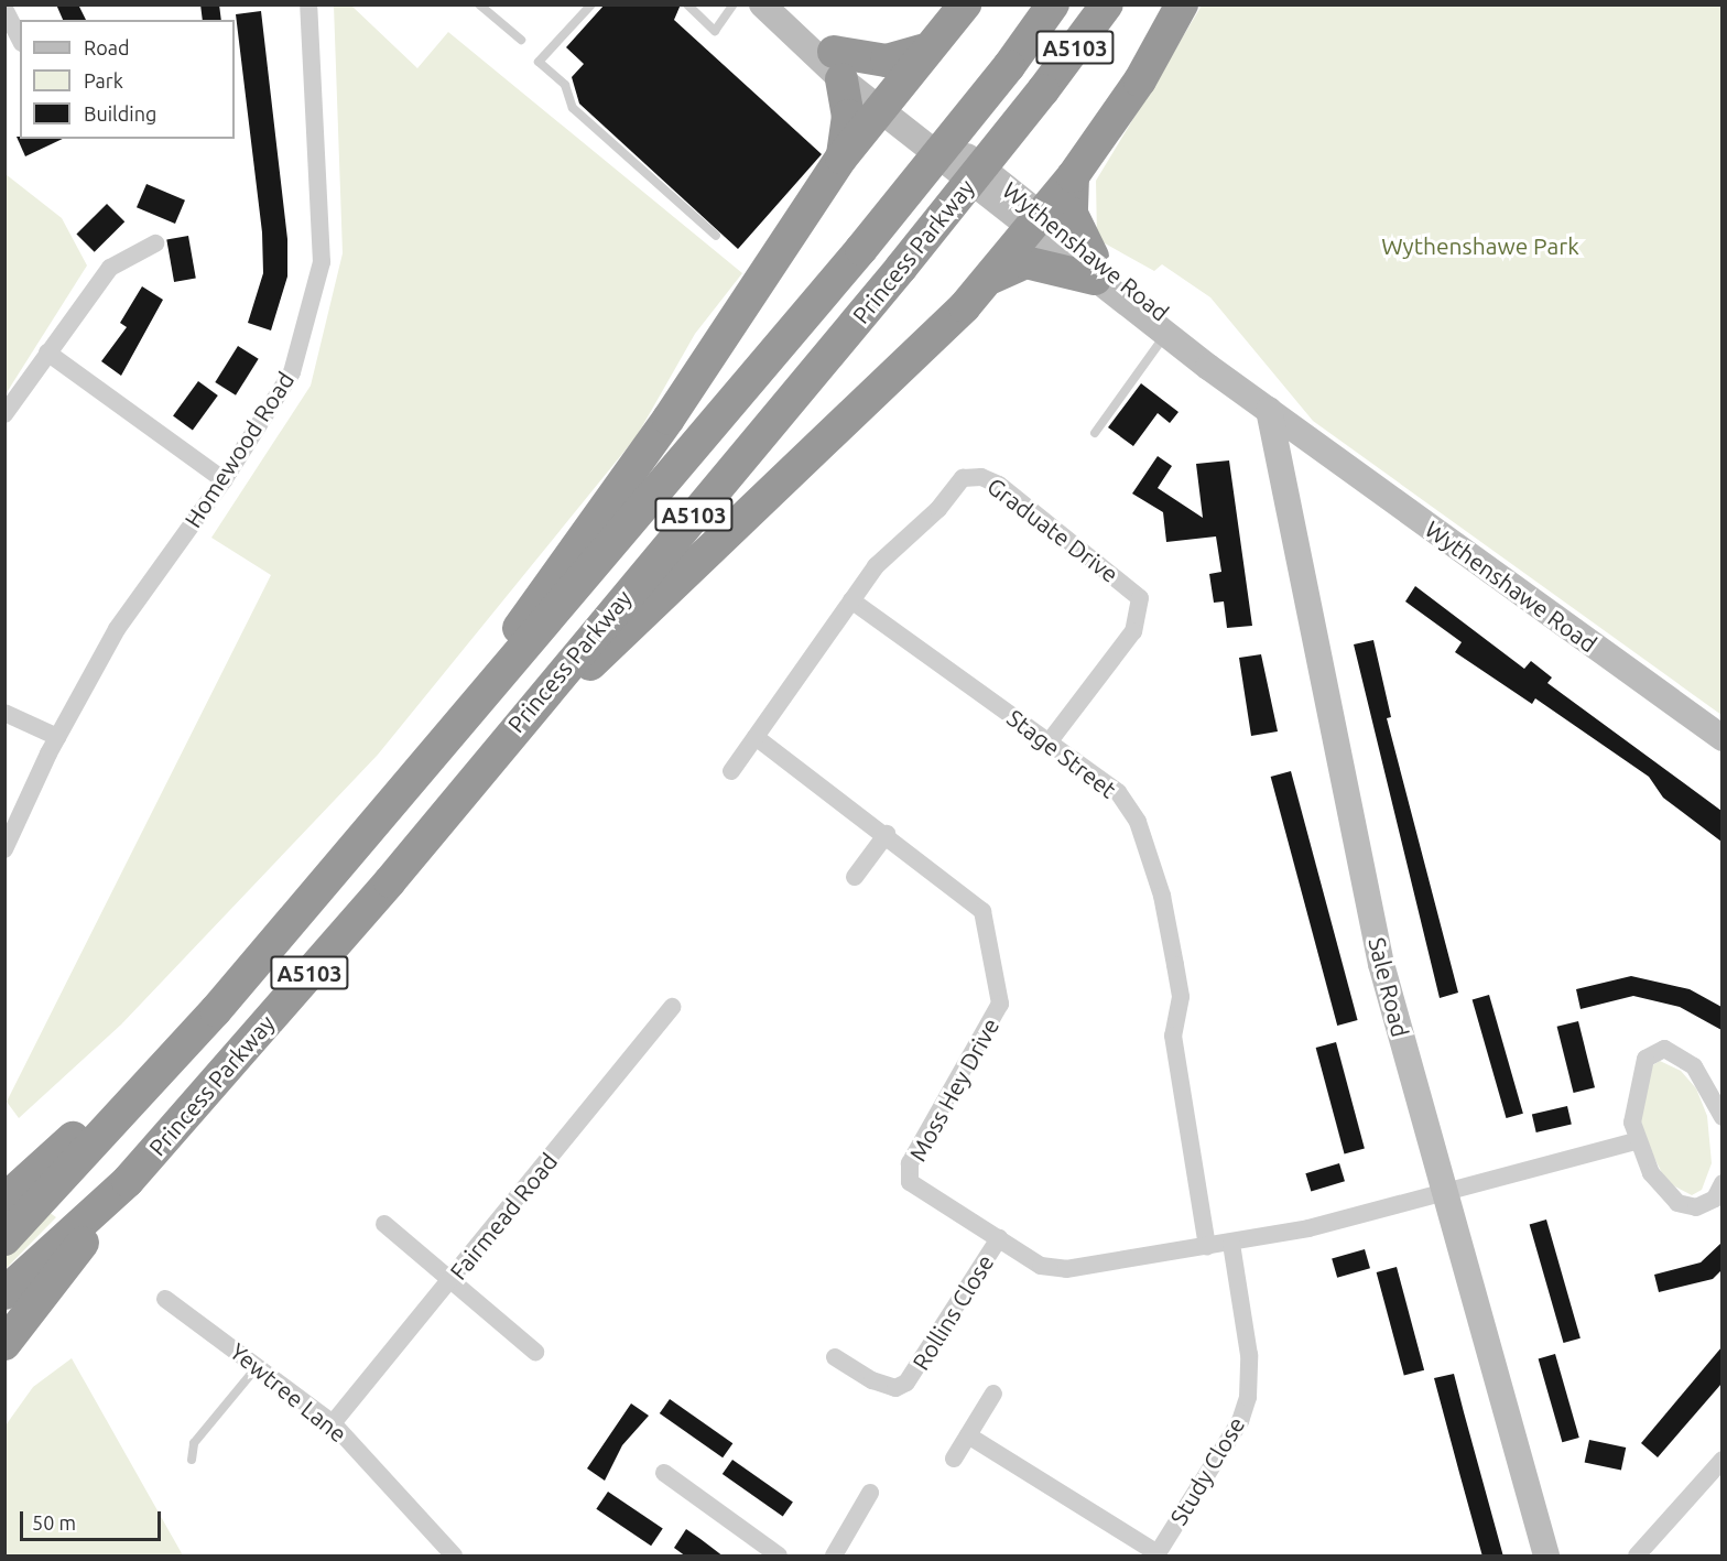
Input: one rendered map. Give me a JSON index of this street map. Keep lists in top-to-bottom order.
{
  "streets": {
    "highway": ["A5103", "Princess Parkway"],
    "main road": ["Wythenshawe Road", "Sale Road"],
    "street": [
      "Homewood Road",
      "Graduate Drive",
      "Stage Street",
      "Moss Hey Drive",
      "Fairmead Road",
      "Rollins Close",
      "Yewtree Lane",
      "Study Close"
    ]
  },
  "crossings": [
    ["Wythenshawe Road", "Sale Road"],
    ["Graduate Drive", "Stage Street"],
    ["Graduate Drive", "Moss Hey Drive"],
    ["Stage Street", "Moss Hey Drive"],
    ["Sale Road", "Moss Hey Drive"],
    ["Moss Hey Drive", "Rollins Close"],
    ["Moss Hey Drive", "Study Close"],
    ["Fairmead Road", "Yewtree Lane"]
  ],
  "parks": ["Wythenshawe Park"],
  "legend": ["Road", "Park", "Building"],
  "scale_bar": "50 m"
}
